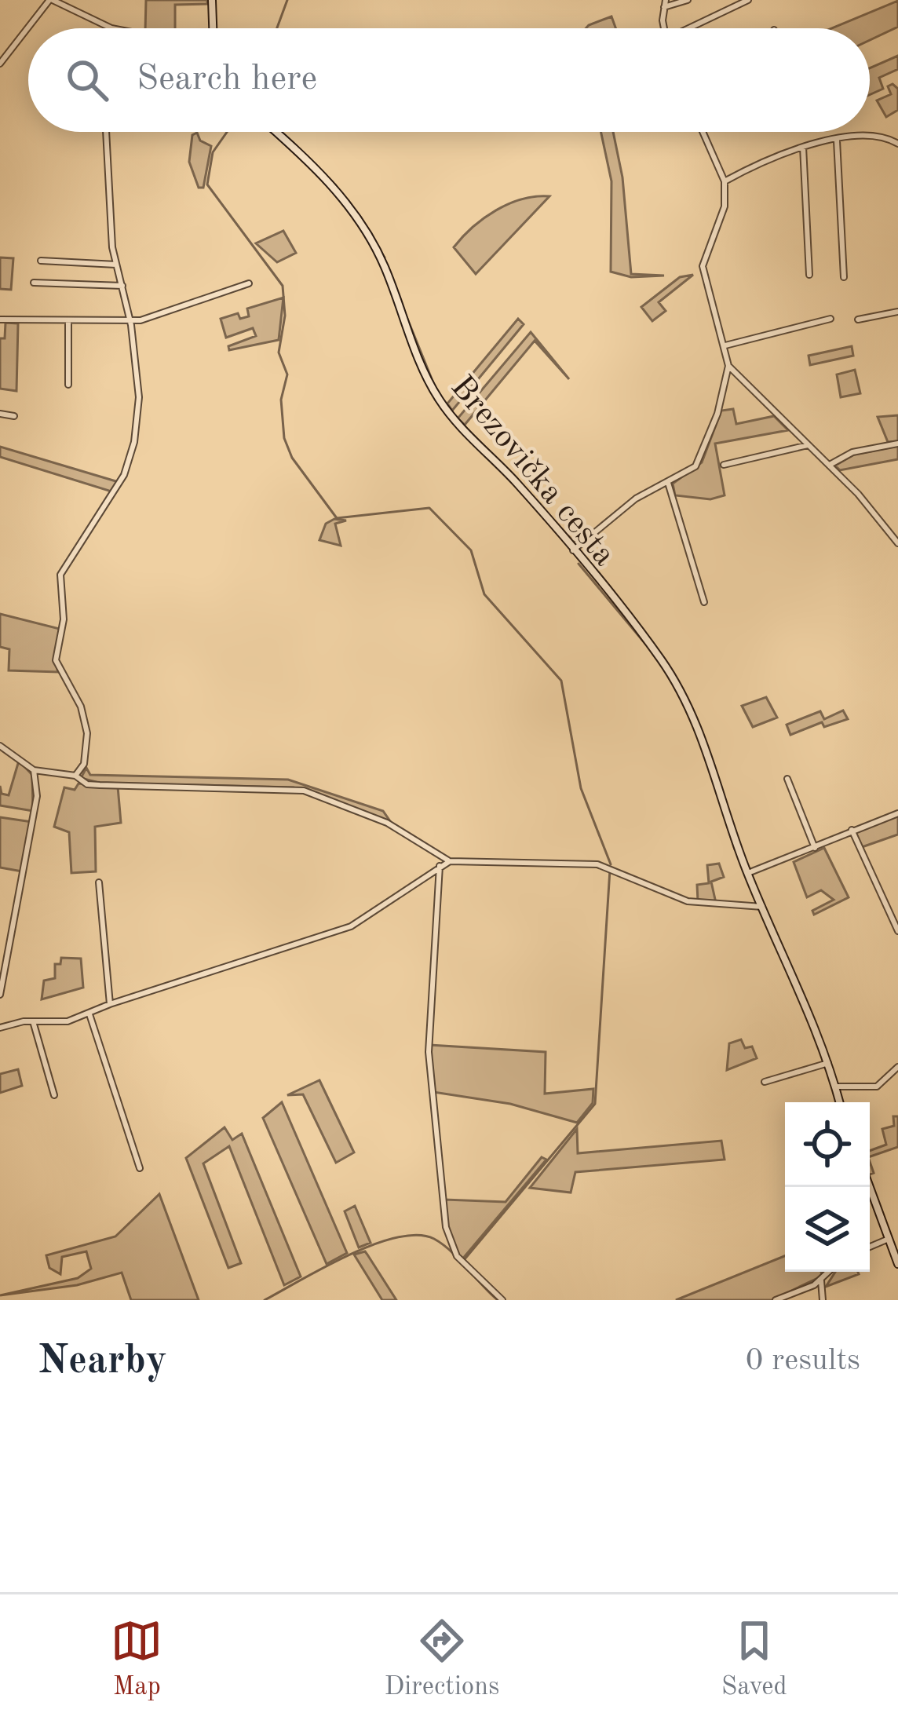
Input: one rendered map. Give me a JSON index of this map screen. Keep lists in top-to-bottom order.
{
  "streets": {
    "main road": ["Brezovička cesta"]
  },
  "page": {
    "search": "Search here",
    "heading": ["Nearby", "0 results"],
    "nav": ["Map", "Directions", "Saved"]
  }
}
